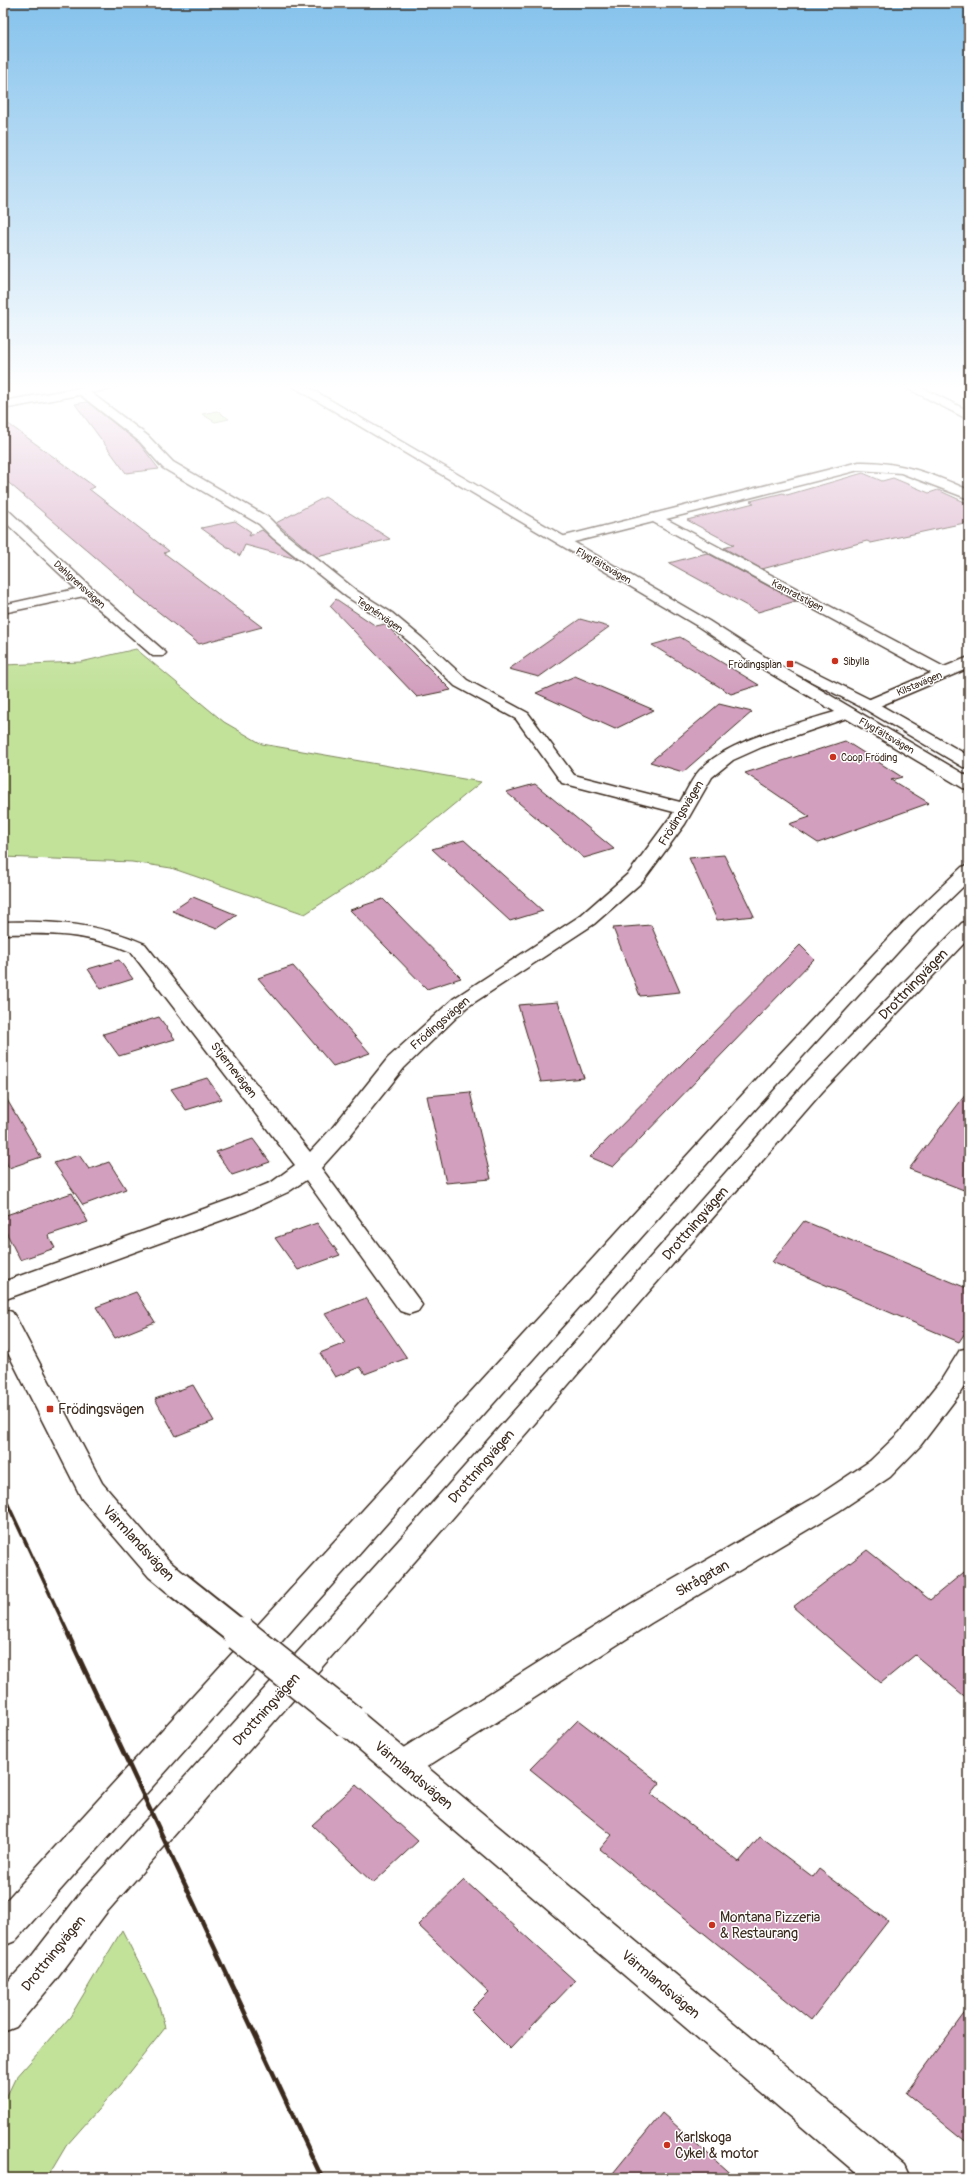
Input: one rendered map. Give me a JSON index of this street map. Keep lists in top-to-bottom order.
{
  "streets": {
    "street": [
      "Flygfältsvägen",
      "Dahlgrensvägen",
      "Kamratstigen",
      "Tegnérvägen",
      "Kilstavägen",
      "Frödingsvägen",
      "Drottningvägen",
      "Stjernevägen",
      "Värmlandsvägen",
      "Skrågatan"
    ]
  },
  "crossings": [
    ["Flygfältsvägen", "Kilstavägen"],
    ["Flygfältsvägen", "Frödingsvägen"],
    ["Kamratstigen", "Kilstavägen"],
    ["Tegnérvägen", "Frödingsvägen"],
    ["Kilstavägen", "Frödingsvägen"],
    ["Frödingsvägen", "Stjernevägen"],
    ["Värmlandsvägen", "Skrågatan"]
  ],
  "places": {
    "other": [
      "Sibylla",
      "Coop Fröding",
      "Montana Pizzeria & Restaurang",
      "Karlskoga Cykel & motor"
    ],
    "transit": ["Frödingsplan", "Frödingsvägen"]
  }
}
